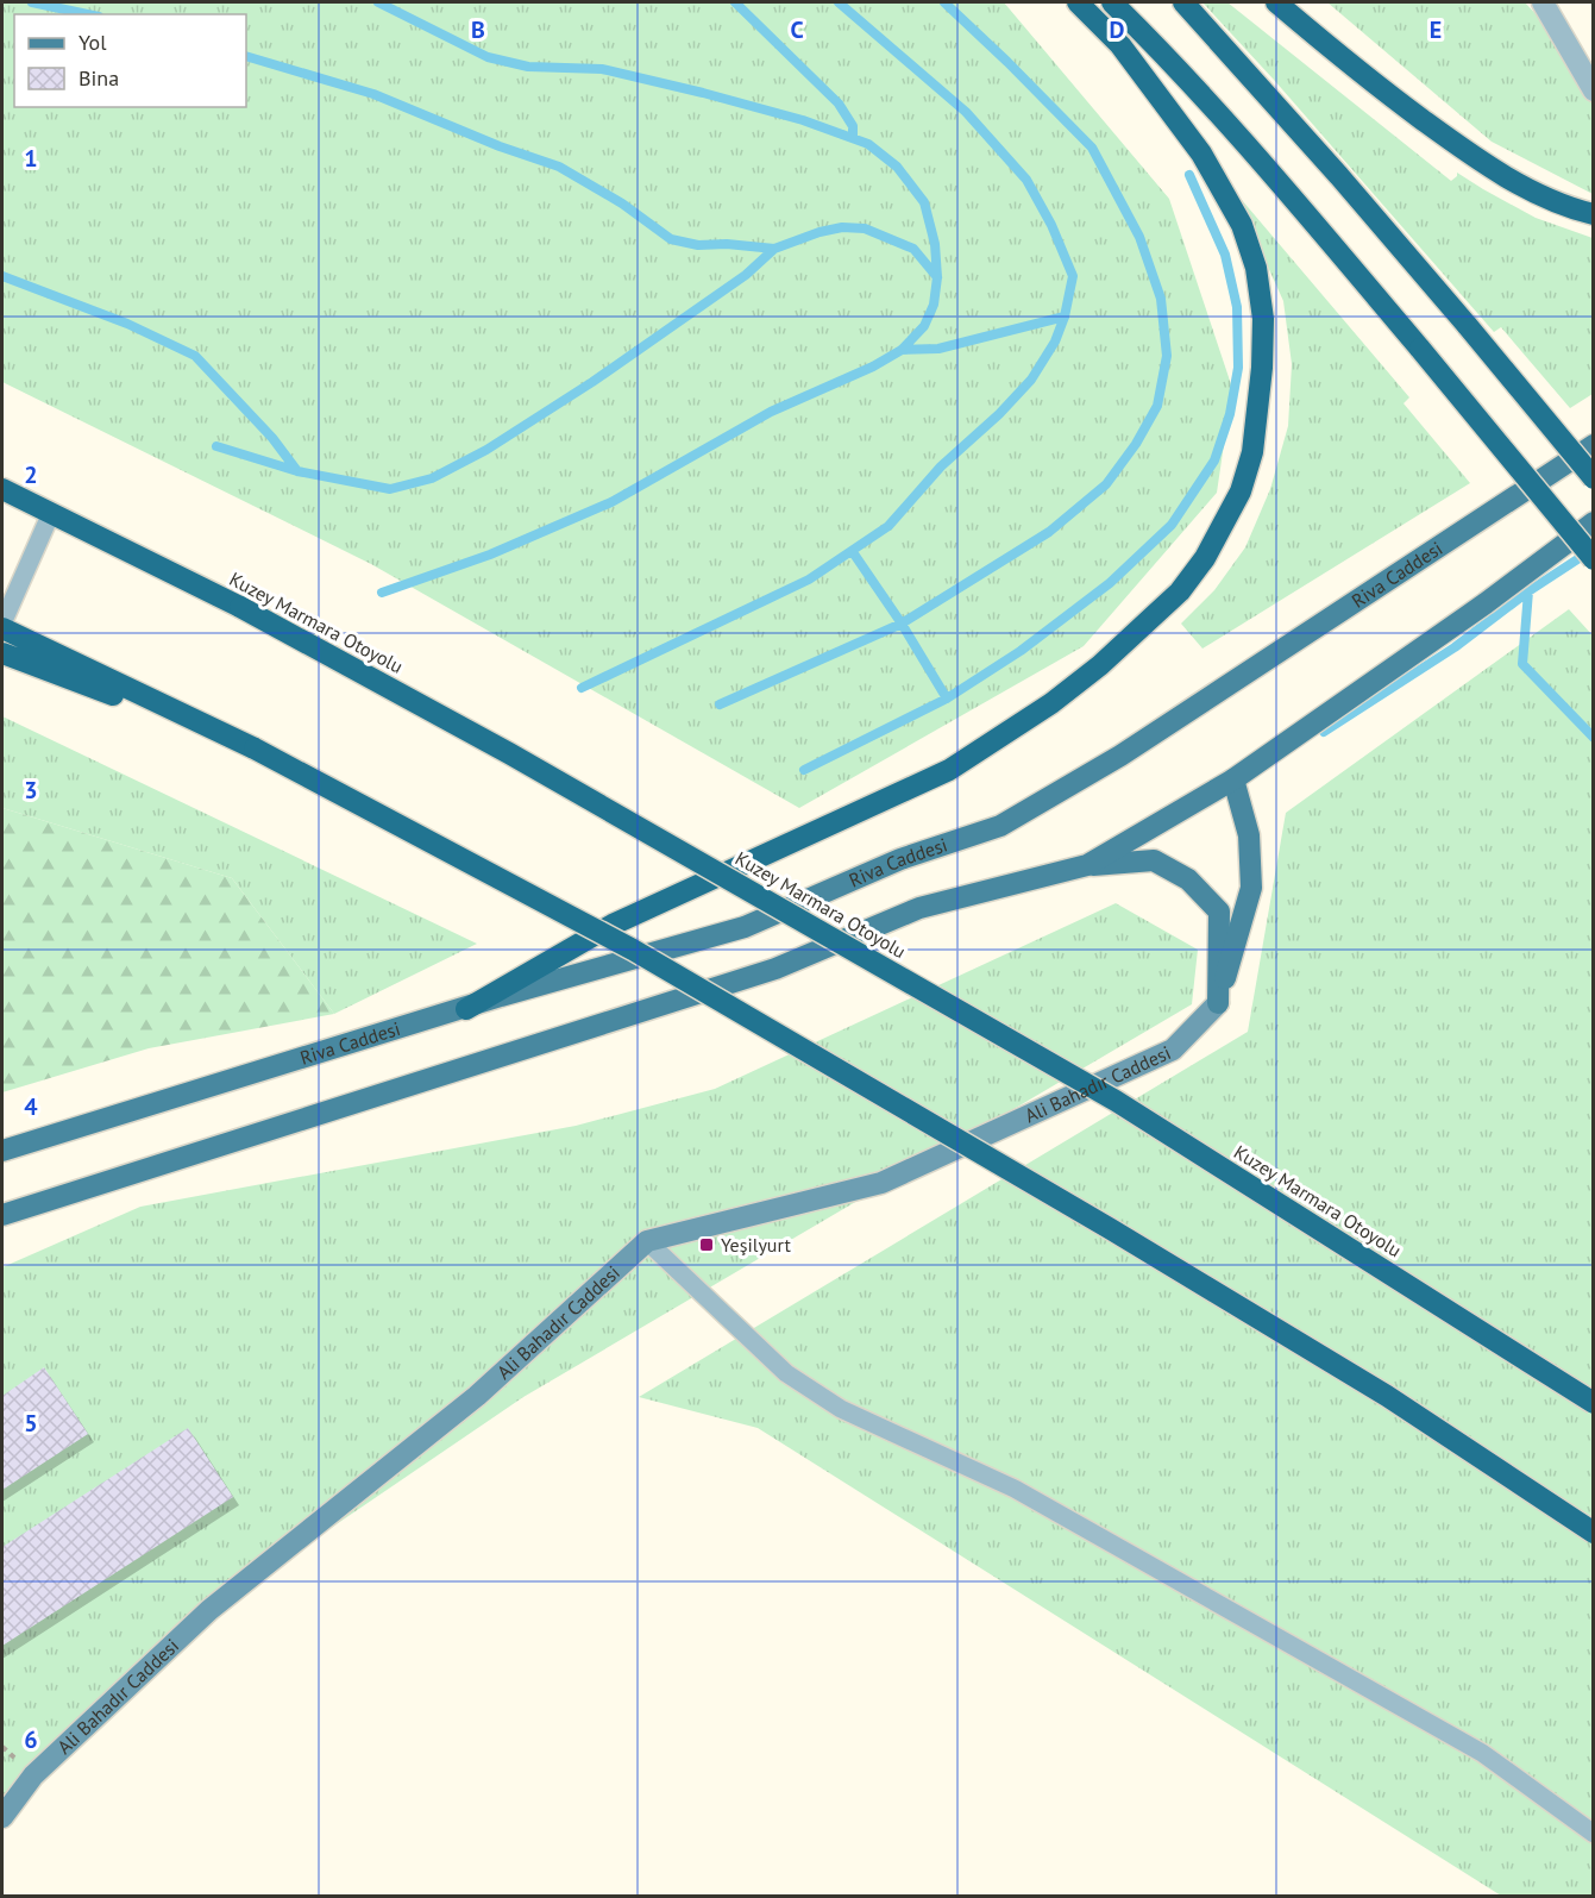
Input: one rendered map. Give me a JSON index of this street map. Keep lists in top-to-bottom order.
{
  "streets": {
    "highway": ["Kuzey Marmara Otoyolu"],
    "main road": ["Riva Caddesi", "Ali Bahadır Caddesi"]
  },
  "places": {
    "transit": ["Yeşilyurt"]
  },
  "legend": ["Yol", "Bina"],
  "grid": {
    "columns": [
      "B",
      "C",
      "D",
      "E"
    ],
    "rows": [
      "1",
      "2",
      "3",
      "4",
      "5",
      "6"
    ]
  }
}
